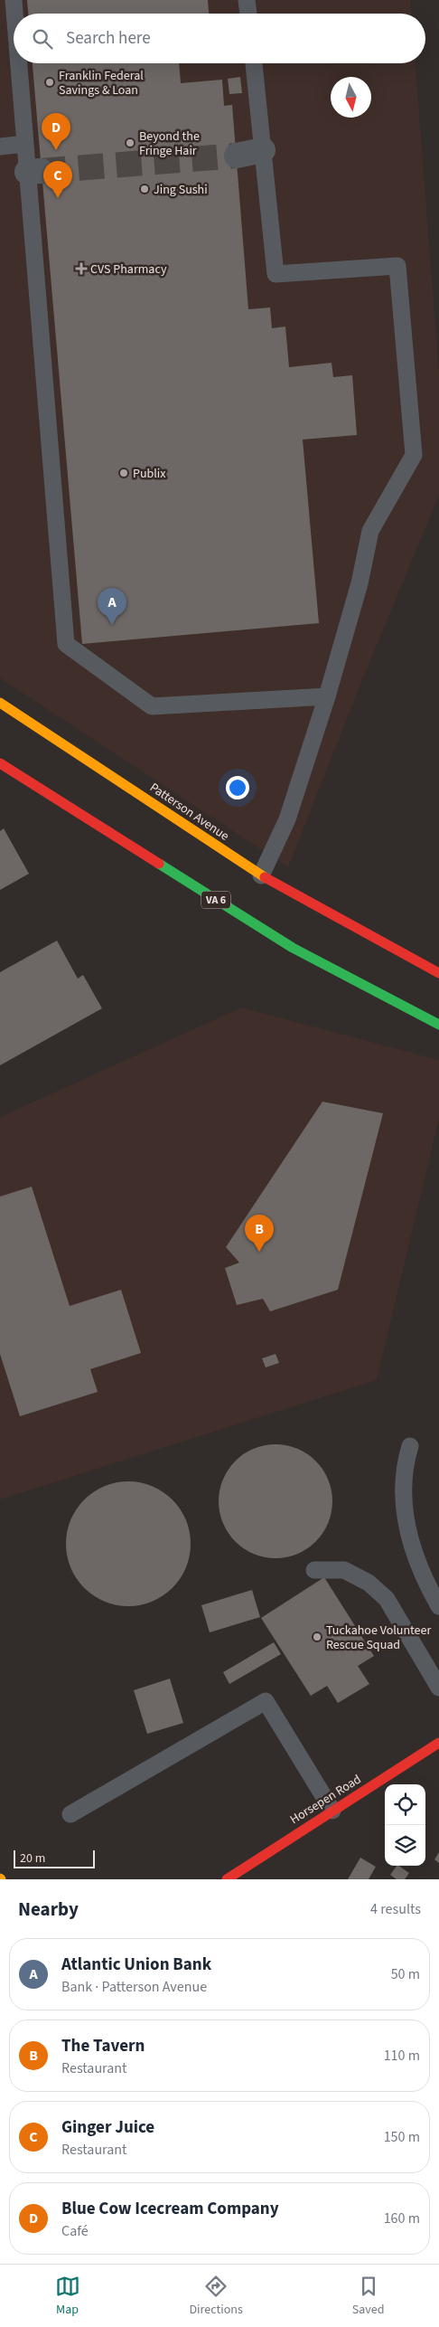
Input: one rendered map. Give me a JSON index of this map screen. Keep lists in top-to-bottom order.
{
  "streets": {
    "main road": ["Patterson Avenue", "VA 6", "Horsepen Road"]
  },
  "places": {
    "other": [
      "Franklin Federal Savings & Loan",
      "Beyond the Fringe Hair",
      "Jing Sushi",
      "Publix",
      "Tuckahoe Volunteer Rescue Squad"
    ],
    "health": ["CVS Pharmacy"]
  },
  "scale_bar": "20 m",
  "north": "bottom",
  "page": {
    "search": "Search here",
    "pins": [
      "D",
      "C",
      "A",
      "B"
    ],
    "scale": "20 m",
    "heading": ["Nearby", "4 results"],
    "list": [
      {
        "mark": "A",
        "name": "Atlantic Union Bank",
        "note": "Bank · Patterson Avenue",
        "value": "50 m"
      },
      {
        "mark": "B",
        "name": "The Tavern",
        "note": "Restaurant",
        "value": "110 m"
      },
      {
        "mark": "C",
        "name": "Ginger Juice",
        "note": "Restaurant",
        "value": "150 m"
      },
      {
        "mark": "D",
        "name": "Blue Cow Icecream Company",
        "note": "Café",
        "value": "160 m"
      }
    ],
    "nav": ["Map", "Directions", "Saved"]
  }
}
